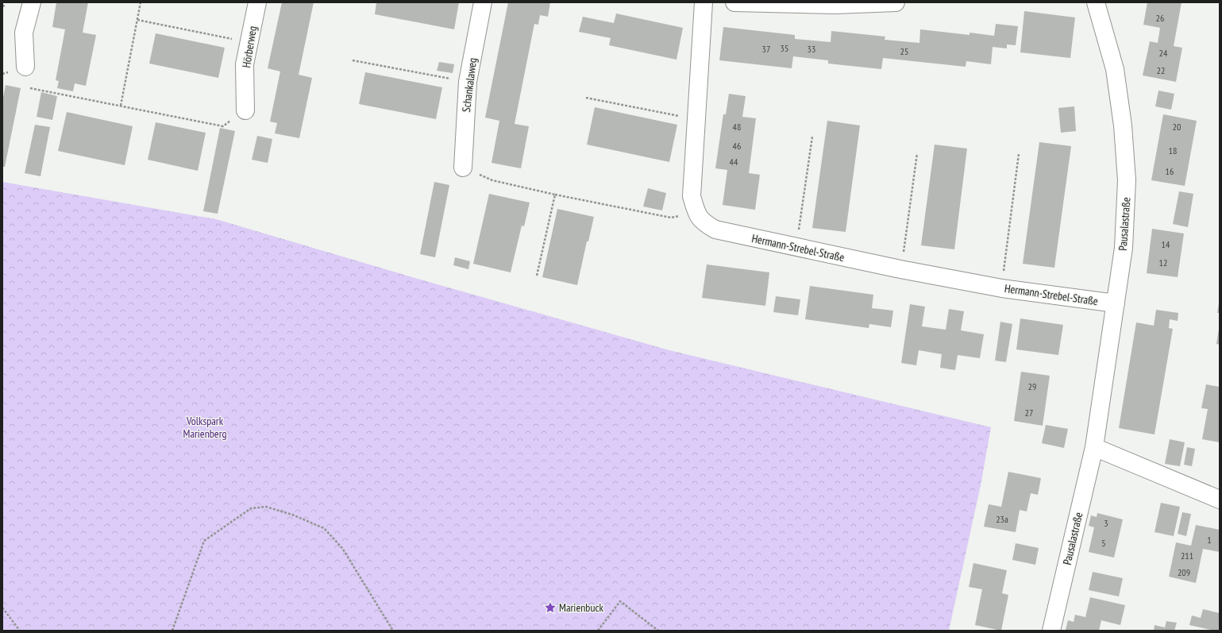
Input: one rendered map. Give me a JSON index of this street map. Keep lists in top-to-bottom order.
{
  "streets": {
    "street": [
      "Hörberweg",
      "Schankalaweg",
      "Pausalastraße",
      "Hermann-Strebel-Straße"
    ]
  },
  "crossings": [
    ["Pausalastraße", "Hermann-Strebel-Straße"]
  ],
  "parks": ["Volkspark Marienberg"],
  "places": {
    "place": ["Marienbuck"]
  },
  "house_numbers": [
    "26",
    "35",
    "37",
    "33",
    "25",
    "24",
    "22",
    "48",
    "20",
    "46",
    "18",
    "44",
    "16",
    "14",
    "12",
    "29",
    "27",
    "23a",
    "3",
    "1",
    "5",
    "211",
    "209"
  ]
}
